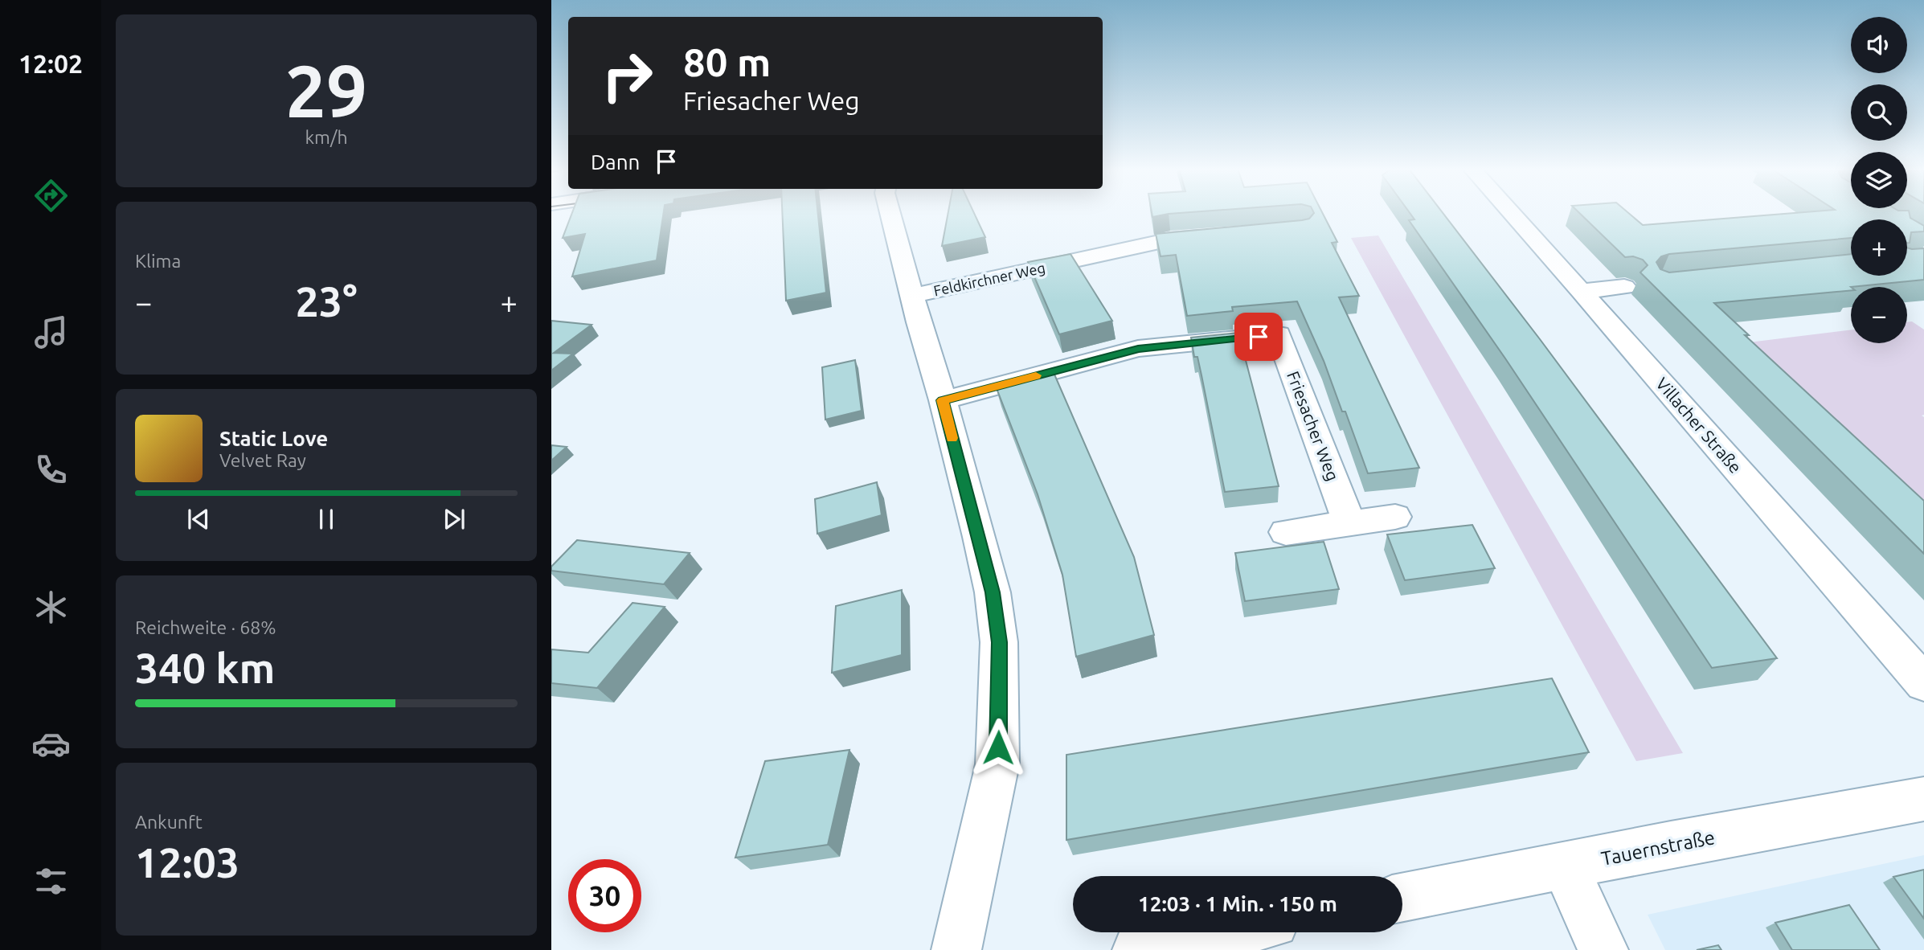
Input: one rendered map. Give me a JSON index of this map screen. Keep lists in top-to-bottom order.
{
  "streets": {
    "street": [
      "Feldkirchner Weg",
      "Villacher Straße",
      "Friesacher Weg",
      "Tauernstraße"
    ]
  },
  "page": {
    "tabs": "12:02",
    "tile": [
      ["29", "km/h"],
      "Klima",
      ["Reichweite · 68%", "340 km"],
      ["Ankunft", "12:03"]
    ],
    "map_buttons": ["+", "−"],
    "turn": ["80 m", "Friesacher Weg"],
    "then": "Dann",
    "heat": ["−", "23°", "+"],
    "song": ["Static Love", "Velvet Ray"],
    "limit": "30",
    "trip": "12:03 · 1 Min. · 150 m"
  }
}
